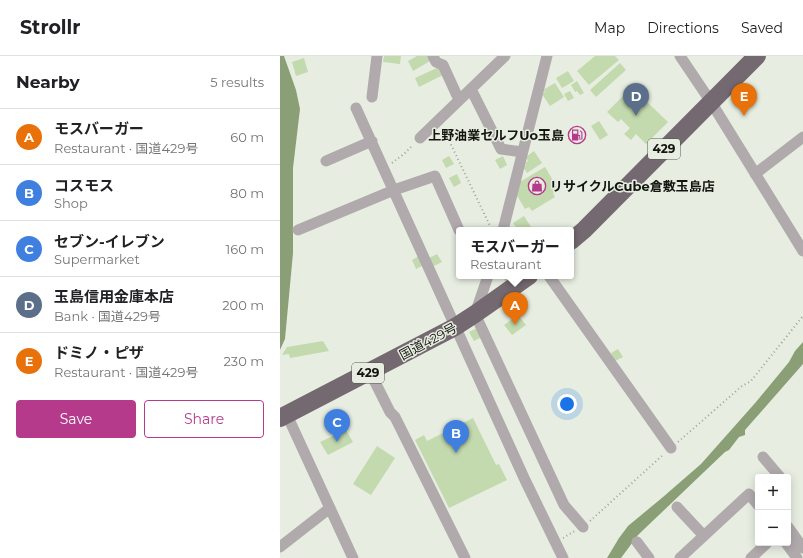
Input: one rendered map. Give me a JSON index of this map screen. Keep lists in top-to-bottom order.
{
  "streets": {
    "highway": ["429", "国道429号"]
  },
  "places": {
    "fuel station": ["上野油業セルフUo玉島"],
    "shop": ["リサイクルCube倉敷玉島店"]
  },
  "page": {
    "header": "Strollr",
    "nav": ["Map", "Directions", "Saved"],
    "heading": ["Nearby", "5 results"],
    "pins": [
      "D",
      "E",
      "A",
      "C",
      "B"
    ],
    "list": [
      {
        "mark": "A",
        "name": "モスバーガー",
        "note": "Restaurant · 国道429号",
        "value": "60 m"
      },
      {
        "mark": "B",
        "name": "コスモス",
        "note": "Shop",
        "value": "80 m"
      },
      {
        "mark": "C",
        "name": "セブン-イレブン",
        "note": "Supermarket",
        "value": "160 m"
      },
      {
        "mark": "D",
        "name": "玉島信用金庫本店",
        "note": "Bank · 国道429号",
        "value": "200 m"
      },
      {
        "mark": "E",
        "name": "ドミノ・ピザ",
        "note": "Restaurant · 国道429号",
        "value": "230 m"
      }
    ],
    "popup": ["モスバーガー", "Restaurant"],
    "buttons": ["Save", "Share"],
    "map_buttons": ["+", "−"]
  }
}
